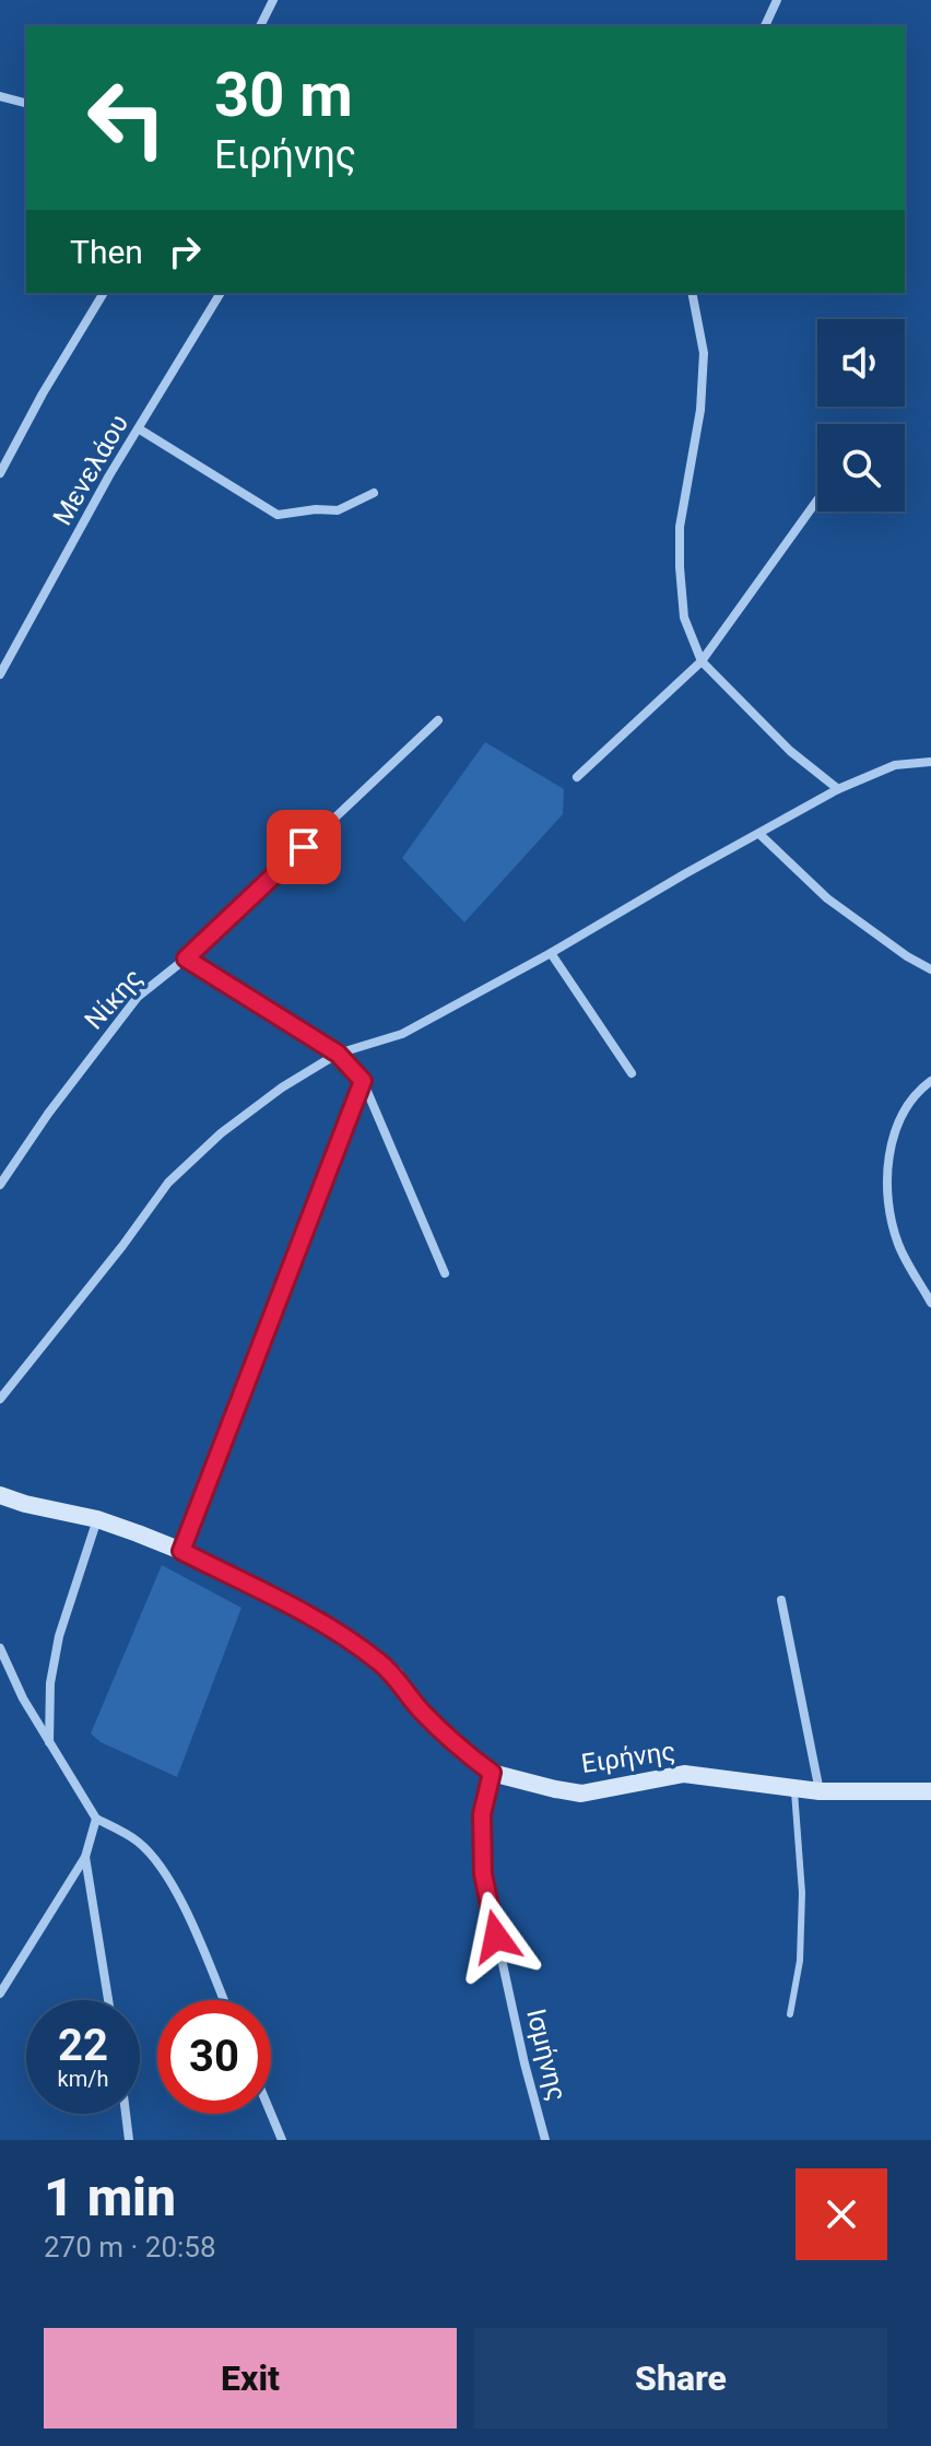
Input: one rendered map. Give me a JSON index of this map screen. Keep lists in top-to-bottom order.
{
  "streets": {
    "street": [
      "Μενελάου",
      "Νίκης",
      "Ειρήνης",
      "Ισμήνης"
    ]
  },
  "crossings": [
    ["Ειρήνης", "Ισμήνης"]
  ],
  "page": {
    "turn": ["30 m", "Ειρήνης"],
    "then": "Then",
    "speed": "22 km/h",
    "limit": "30",
    "heading": ["1 min", "270 m · 20:58"],
    "buttons": ["Exit", "Share"]
  }
}
